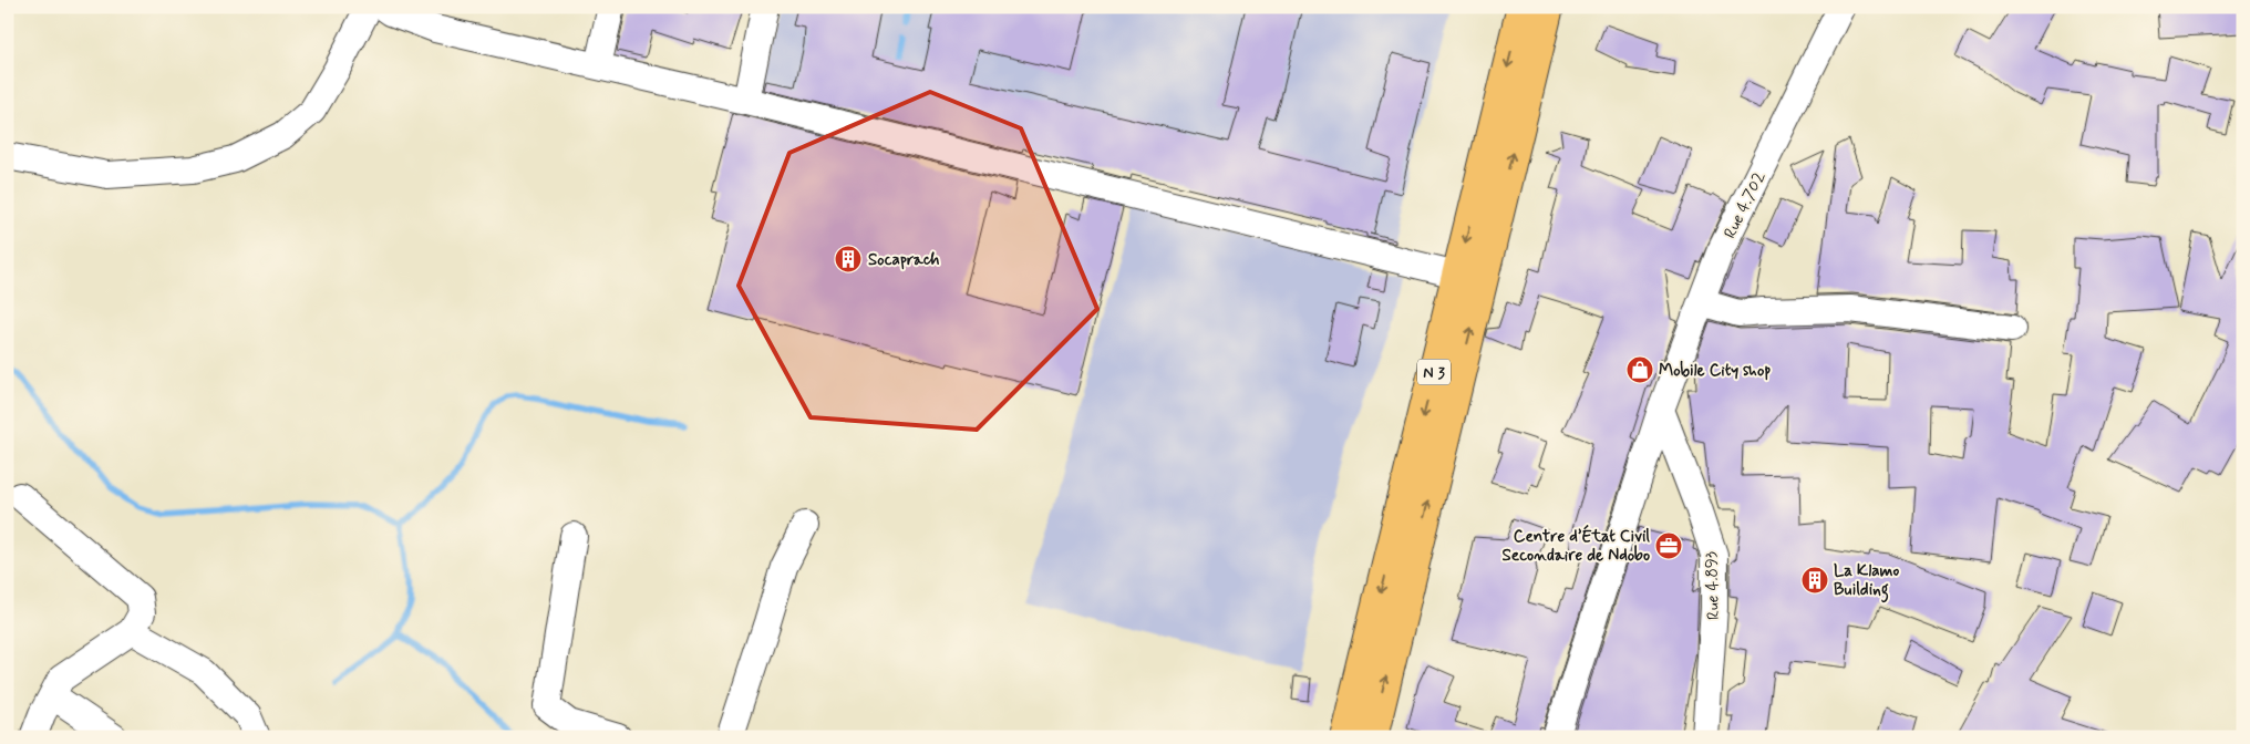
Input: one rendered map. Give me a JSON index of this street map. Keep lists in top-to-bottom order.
{
  "streets": {
    "highway": ["N 3"],
    "street": ["Rue 4.702", "Rue 4.893"]
  },
  "crossings": [
    ["Rue 4.702", "Rue 4.893"]
  ],
  "places": {
    "building": ["Socaprach", "La Klamo Building"],
    "shop": ["Mobile City shop"],
    "office": ["Centre d’État Civil Secondaire de Ndobo"]
  }
}
